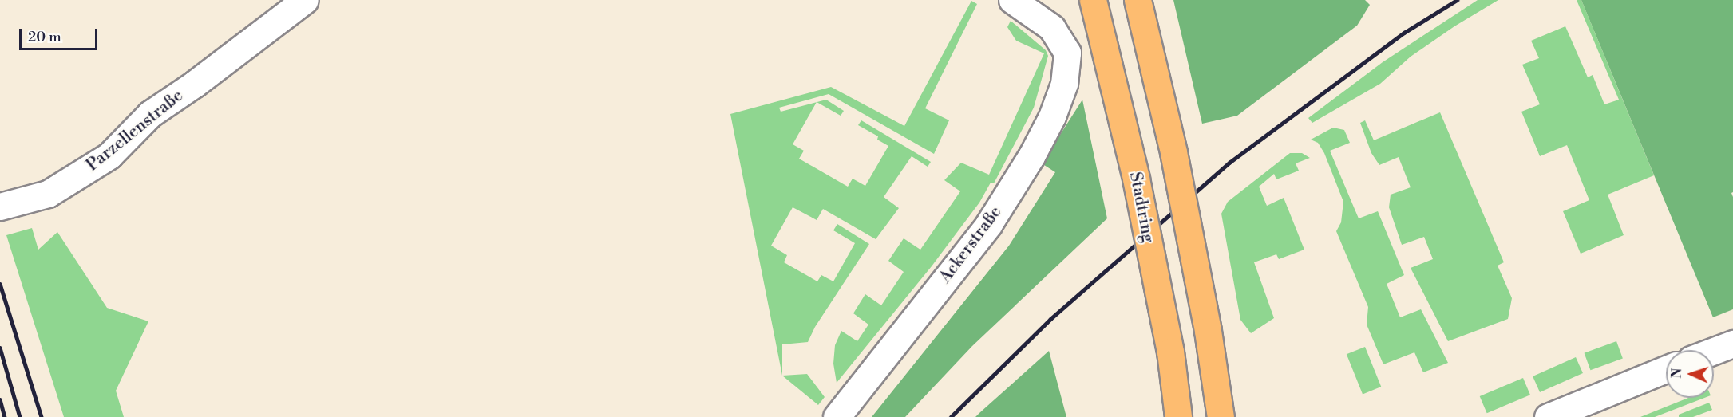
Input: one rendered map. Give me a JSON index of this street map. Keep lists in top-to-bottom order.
{
  "streets": {
    "main road": ["Stadtring"],
    "street": ["Parzellenstraße", "Ackerstraße"]
  },
  "scale_bar": "20 m",
  "north": "left"
}
